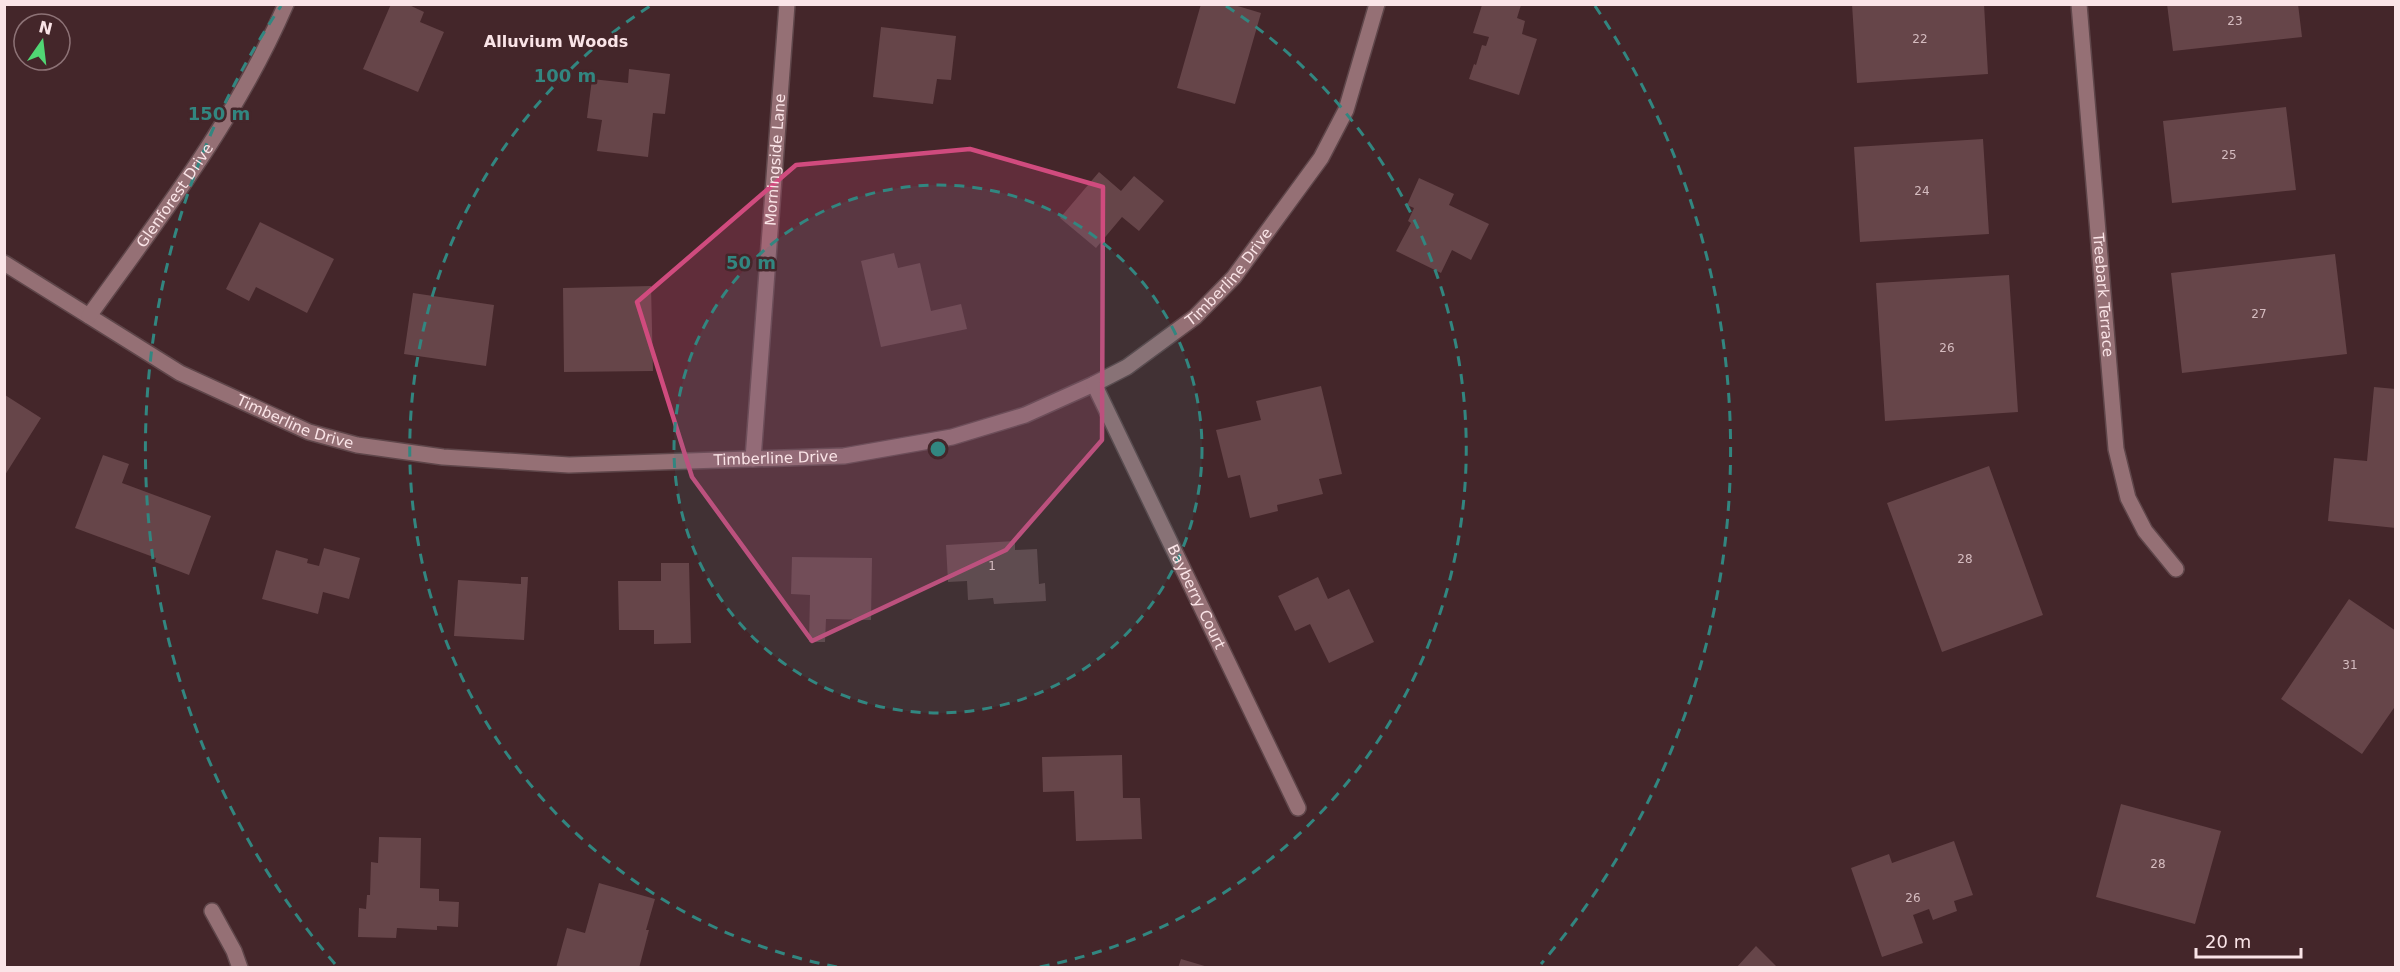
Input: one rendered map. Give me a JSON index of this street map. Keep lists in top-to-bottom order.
{
  "streets": {
    "street": [
      "Morningside Lane",
      "Glenforest Drive",
      "Timberline Drive",
      "Treebark Terrace",
      "Bayberry Court"
    ]
  },
  "crossings": [
    ["Morningside Lane", "Timberline Drive"],
    ["Glenforest Drive", "Timberline Drive"],
    ["Timberline Drive", "Bayberry Court"]
  ],
  "districts": ["Alluvium Woods"],
  "house_numbers": [
    "23",
    "22",
    "25",
    "24",
    "27",
    "26",
    "28",
    "1",
    "31",
    "28",
    "26"
  ],
  "scale_bar": "20 m",
  "north": "top",
  "rings": ["100 m", "150 m", "50 m"]
}
